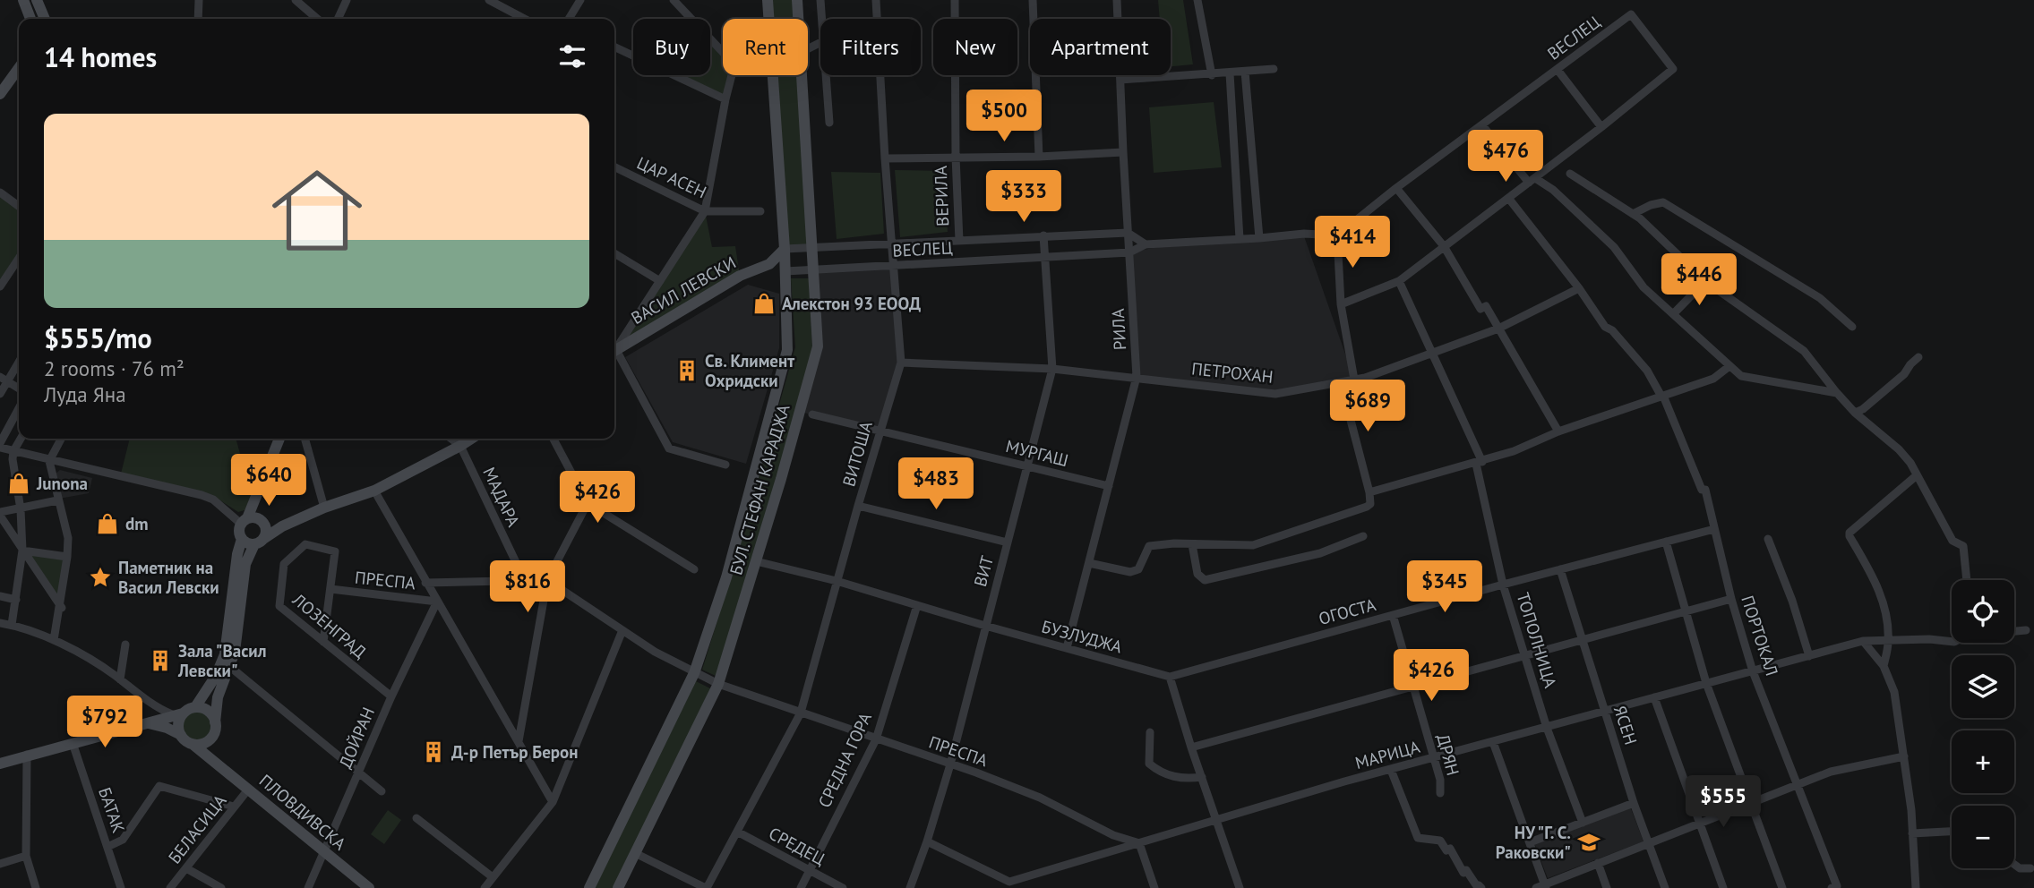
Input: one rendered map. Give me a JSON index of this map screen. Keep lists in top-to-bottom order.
{
  "streets": {
    "street": [
      "ВЕСЛЕЦ",
      "ЦАР АСЕН",
      "ВЕРИЛА",
      "ВАСИЛ ЛЕВСКИ",
      "РИЛА",
      "ПЕТРОХАН",
      "МУРГАШ",
      "ВИТОША",
      "БУЛ. СТЕФАН КАРАДЖА",
      "МАДАРА",
      "ВИТ",
      "ПРЕСПА",
      "ОГОСТА",
      "ЛОЗЕНГРАД",
      "ПОРТОКАЛ",
      "БУЗЛУДЖА",
      "ТОПОЛНИЦА",
      "ЯСЕН",
      "ДОЙРАН",
      "МАРИЦА",
      "ДРЯН",
      "СРЕДНА ГОРА",
      "БАТАК",
      "ПЛОВДИВСКА",
      "БЕЛАСИЦА",
      "СРЕДЕЦ"
    ]
  },
  "crossings": [
    ["ВЕСЛЕЦ", "ВЕРИЛА"],
    ["ВЕСЛЕЦ", "РИЛА"],
    ["ВЕСЛЕЦ", "ВИТОША"],
    ["ВЕСЛЕЦ", "БУЛ. СТЕФАН КАРАДЖА"],
    ["ВЕСЛЕЦ", "ВИТ"],
    ["ВЕСЛЕЦ", "ПОРТОКАЛ"],
    ["ВЕСЛЕЦ", "ТОПОЛНИЦА"],
    ["ЦАР АСЕН", "ВАСИЛ ЛЕВСКИ"],
    ["РИЛА", "ПЕТРОХАН"],
    ["РИЛА", "МУРГАШ"],
    ["РИЛА", "БУЗЛУДЖА"],
    ["ПЕТРОХАН", "ВИТОША"],
    ["ПЕТРОХАН", "ВИТ"],
    ["ПЕТРОХАН", "ПОРТОКАЛ"],
    ["ПЕТРОХАН", "ТОПОЛНИЦА"],
    ["МУРГАШ", "ВИТОША"],
    ["МУРГАШ", "ВИТ"],
    ["ВИТОША", "ПРЕСПА"],
    ["ВИТОША", "БУЗЛУДЖА"],
    ["ВИТОША", "СРЕДЕЦ"],
    ["БУЛ. СТЕФАН КАРАДЖА", "ПРЕСПА"],
    ["БУЛ. СТЕФАН КАРАДЖА", "БУЗЛУДЖА"],
    ["МАДАРА", "ПРЕСПА"],
    ["ВИТ", "ПРЕСПА"],
    ["ВИТ", "БУЗЛУДЖА"],
    ["ВИТ", "МАРИЦА"],
    ["ПРЕСПА", "ЛОЗЕНГРАД"],
    ["ПРЕСПА", "ДОЙРАН"],
    ["ПРЕСПА", "МАРИЦА"],
    ["ПРЕСПА", "СРЕДНА ГОРА"],
    ["ОГОСТА", "ПОРТОКАЛ"],
    ["ОГОСТА", "БУЗЛУДЖА"],
    ["ОГОСТА", "ТОПОЛНИЦА"],
    ["ОГОСТА", "ЯСЕН"],
    ["ОГОСТА", "ДРЯН"],
    ["ЛОЗЕНГРАД", "ДОЙРАН"],
    ["ПОРТОКАЛ", "МАРИЦА"],
    ["БУЗЛУДЖА", "СРЕДНА ГОРА"],
    ["ТОПОЛНИЦА", "МАРИЦА"],
    ["ЯСЕН", "МАРИЦА"],
    ["ДОЙРАН", "ПЛОВДИВСКА"],
    ["МАРИЦА", "ДРЯН"],
    ["СРЕДНА ГОРА", "СРЕДЕЦ"],
    ["ПЛОВДИВСКА", "БЕЛАСИЦА"]
  ],
  "places": {
    "shop": ["Алекстон 93 ЕООД", "Junona", "dm"],
    "building": ["Св. Климент Охридски", "Зала \"Васил Левски\"", "Д-р Петър Берон"],
    "place": ["Паметник на Васил Левски"],
    "school or university": ["НУ \"Г. С. Раковски\""]
  },
  "page": {
    "chip": [
      "Buy",
      "Rent",
      "Filters",
      "New",
      "Apartment"
    ],
    "heading": "14 homes",
    "price": [
      "$500",
      "$476",
      "$333",
      "$414",
      "$446",
      "$689",
      "$640",
      "$483",
      "$426",
      "$816",
      "$345",
      "$426",
      "$792",
      "$555"
    ],
    "list": [
      {
        "name": "$555/mo",
        "note": "2 rooms · 76 m² · Луда Яна"
      }
    ],
    "map_buttons": ["+", "−"]
  }
}
